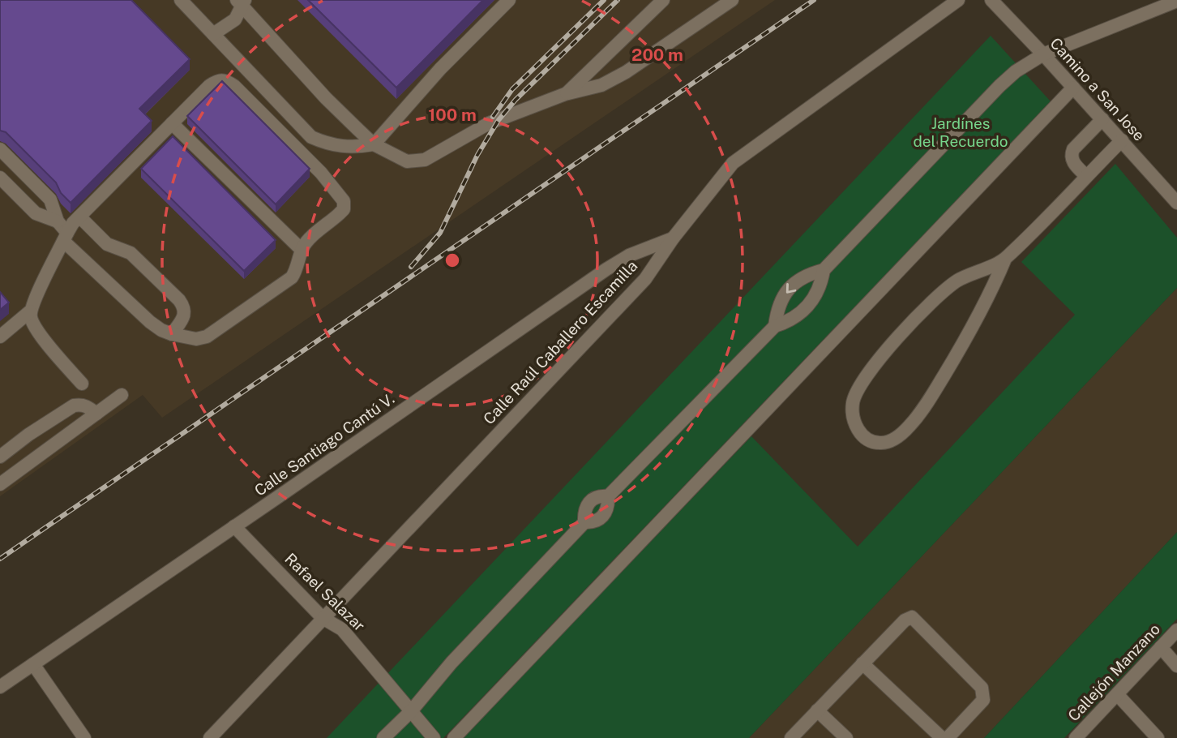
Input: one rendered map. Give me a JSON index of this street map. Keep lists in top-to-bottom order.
{
  "streets": {
    "street": [
      "Camino a San Jose",
      "Calle Raúl Caballero Escamilla",
      "Calle Santiago Cantú V.",
      "Rafael Salazar",
      "Callejón Manzano"
    ]
  },
  "crossings": [
    ["Calle Raúl Caballero Escamilla", "Calle Santiago Cantú V."],
    ["Calle Raúl Caballero Escamilla", "Rafael Salazar"],
    ["Calle Santiago Cantú V.", "Rafael Salazar"]
  ],
  "parks": ["Jardínes del Recuerdo"],
  "rings": ["200 m", "100 m"]
}
